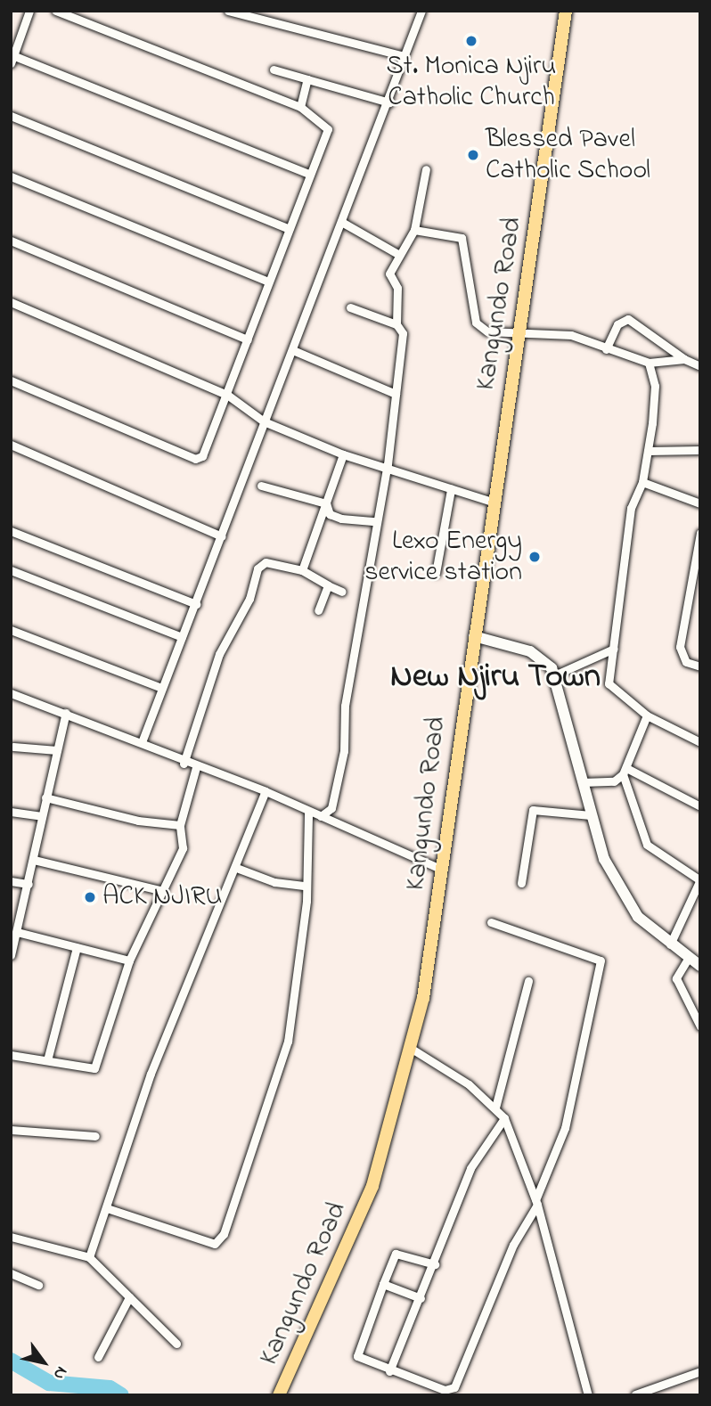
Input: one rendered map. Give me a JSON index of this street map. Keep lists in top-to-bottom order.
{
  "streets": {
    "highway": ["Kangundo Road"]
  },
  "districts": ["New Njiru Town"],
  "places": [
    "St. Monica Njiru Catholic Church",
    "Blessed Pavel Catholic School",
    "Lexo Energy service station",
    "ACK NJIRU"
  ],
  "north": "bottom right"
}
